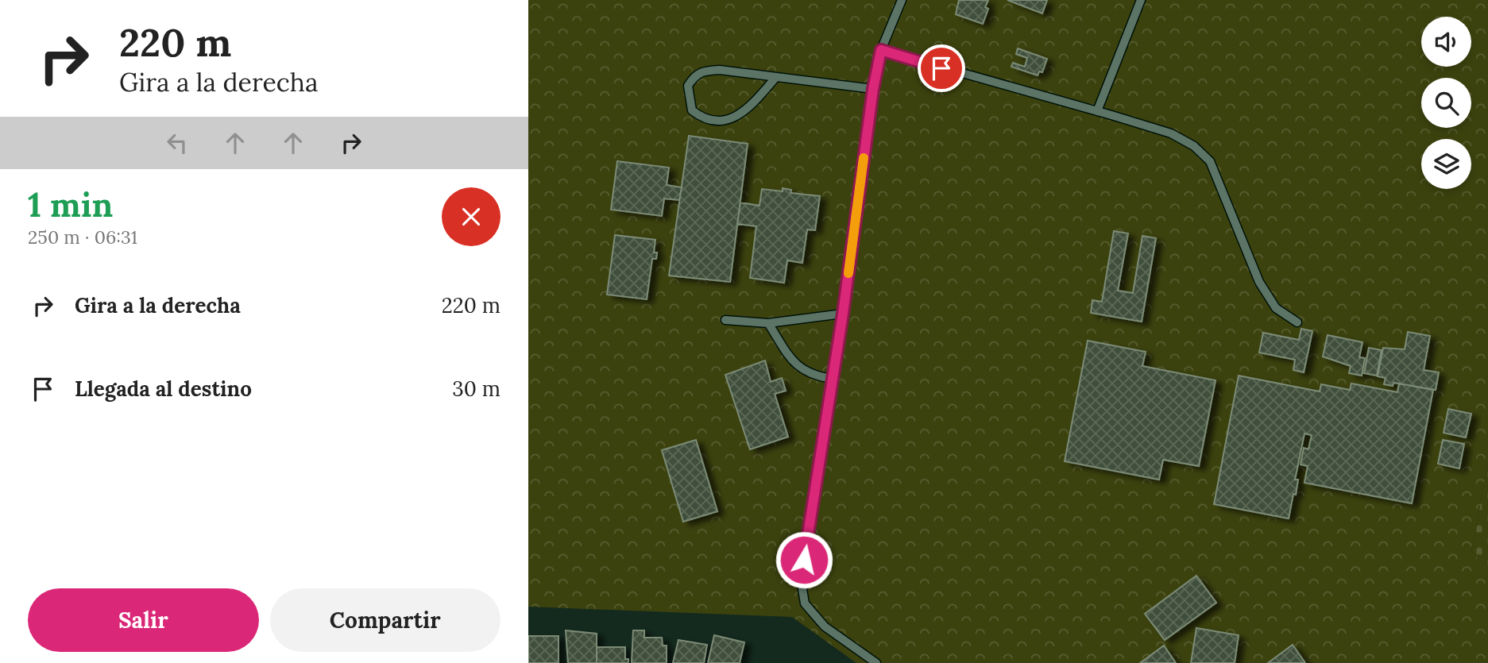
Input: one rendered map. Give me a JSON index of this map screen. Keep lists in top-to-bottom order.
{
  "page": {
    "turn": ["220 m", "Gira a la derecha"],
    "heading": ["1 min", "250 m · 06:31"],
    "list": [
      {
        "name": "Gira a la derecha",
        "value": "220 m"
      },
      {
        "name": "Llegada al destino",
        "value": "30 m"
      }
    ],
    "buttons": ["Salir", "Compartir"]
  }
}
